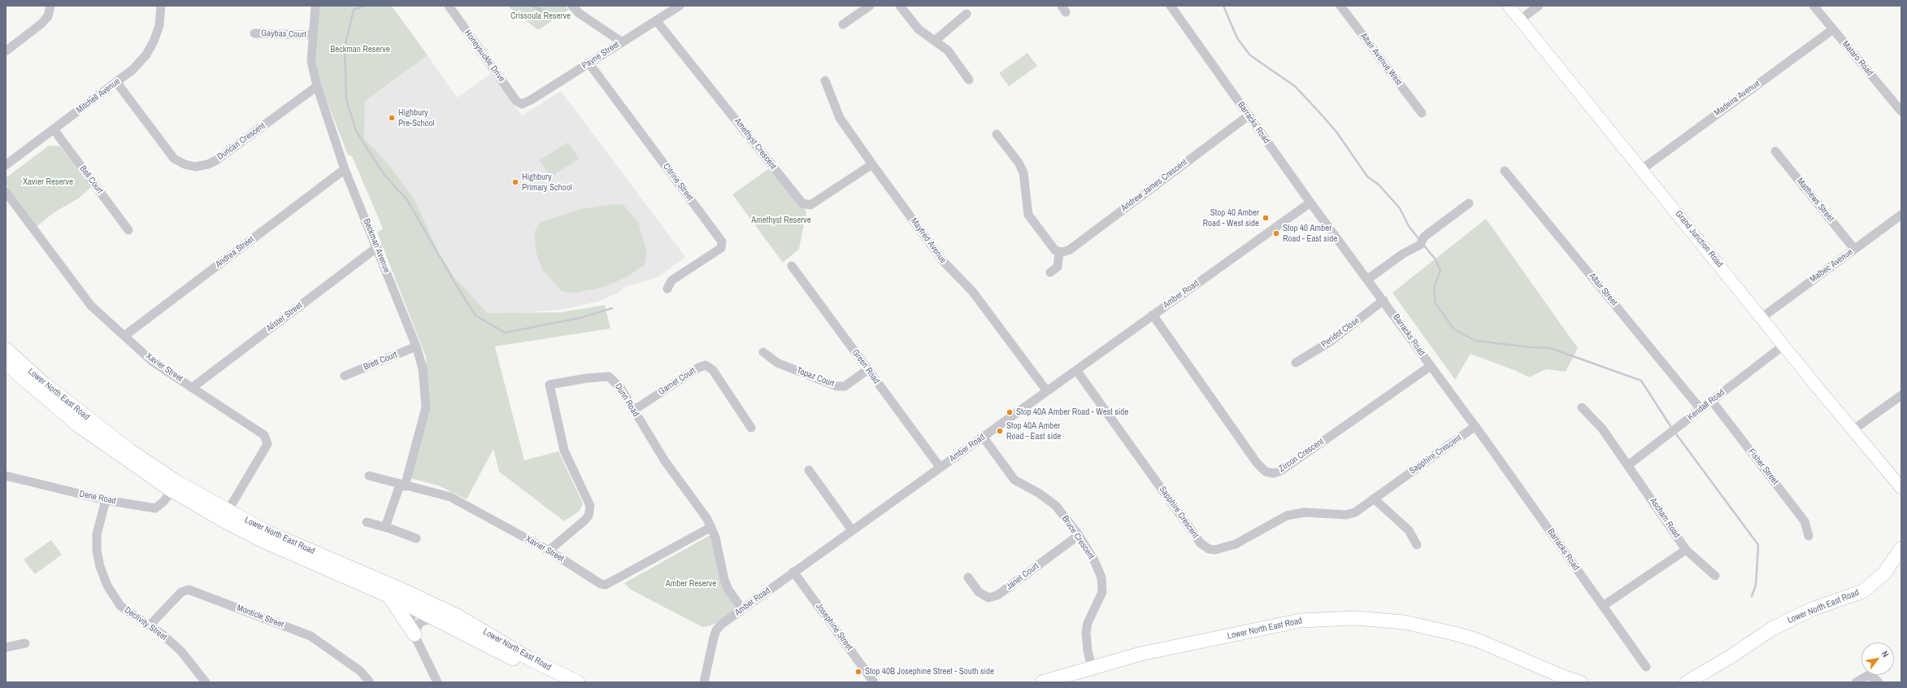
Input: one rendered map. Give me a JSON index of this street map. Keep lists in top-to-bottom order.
{
  "streets": {
    "main road": ["Grand Junction Road", "Lower North East Road"],
    "street": [
      "Gaybas Court",
      "Payne Street",
      "Honeysuckle Drive",
      "Mataro Road",
      "Altair Avenue West",
      "Mitchell Avenue",
      "Madeira Avenue",
      "Barracks Road",
      "Duncan Crescent",
      "Amethyst Crescent",
      "Bell Court",
      "Citrine Street",
      "Andrew James Crescent",
      "Matthews Street",
      "Mayfred Avenue",
      "Beckman Avenue",
      "Andrea Street",
      "Malbec Avenue",
      "Altair Street",
      "Amber Road",
      "Alister Street",
      "Peridot Close",
      "Brett Court",
      "Green Road",
      "Xavier Street",
      "Topaz Court",
      "Garnet Court",
      "Dunn Road",
      "Kendall Road",
      "Sapphire Crescent",
      "Zircon Crescent",
      "Fisher Street",
      "Dene Road",
      "Ascham Road",
      "Bruce Crescent",
      "Janet Court",
      "Monticle Street",
      "Declivity Street",
      "Josephine Street"
    ]
  },
  "crossings": [
    ["Gaybas Court", "Beckman Avenue"],
    ["Payne Street", "Honeysuckle Drive"],
    ["Payne Street", "Amethyst Crescent"],
    ["Payne Street", "Citrine Street"],
    ["Mataro Road", "Madeira Avenue"],
    ["Mitchell Avenue", "Duncan Crescent"],
    ["Mitchell Avenue", "Bell Court"],
    ["Madeira Avenue", "Grand Junction Road"],
    ["Barracks Road", "Andrew James Crescent"],
    ["Barracks Road", "Amber Road"],
    ["Barracks Road", "Peridot Close"],
    ["Barracks Road", "Sapphire Crescent"],
    ["Barracks Road", "Zircon Crescent"],
    ["Duncan Crescent", "Beckman Avenue"],
    ["Amethyst Crescent", "Mayfred Avenue"],
    ["Matthews Street", "Malbec Avenue"],
    ["Grand Junction Road", "Malbec Avenue"],
    ["Grand Junction Road", "Kendall Road"],
    ["Mayfred Avenue", "Amber Road"],
    ["Beckman Avenue", "Andrea Street"],
    ["Beckman Avenue", "Alister Street"],
    ["Beckman Avenue", "Brett Court"],
    ["Beckman Avenue", "Xavier Street"],
    ["Andrea Street", "Xavier Street"],
    ["Altair Street", "Kendall Road"],
    ["Amber Road", "Green Road"],
    ["Amber Road", "Dunn Road"],
    ["Amber Road", "Sapphire Crescent"],
    ["Amber Road", "Zircon Crescent"],
    ["Amber Road", "Bruce Crescent"],
    ["Amber Road", "Josephine Street"],
    ["Alister Street", "Xavier Street"],
    ["Green Road", "Topaz Court"],
    ["Xavier Street", "Lower North East Road"],
    ["Xavier Street", "Dunn Road"],
    ["Garnet Court", "Dunn Road"],
    ["Lower North East Road", "Dene Road"],
    ["Lower North East Road", "Bruce Crescent"],
    ["Kendall Road", "Fisher Street"],
    ["Kendall Road", "Ascham Road"],
    ["Dene Road", "Declivity Street"],
    ["Bruce Crescent", "Janet Court"],
    ["Monticle Street", "Declivity Street"]
  ],
  "parks": [
    "Crissoula Reserve",
    "Beckman Reserve",
    "Xavier Reserve",
    "Amethyst Reserve",
    "Amber Reserve"
  ],
  "places": [
    "Highbury Pre-School",
    "Highbury Primary School",
    "Stop 40 Amber Road - West side",
    "Stop 40 Amber Road - East side",
    "Stop 40A Amber Road - West side",
    "Stop 40A Amber Road - East side",
    "Stop 40B Josephine Street - South side"
  ],
  "north": "top right"
}
